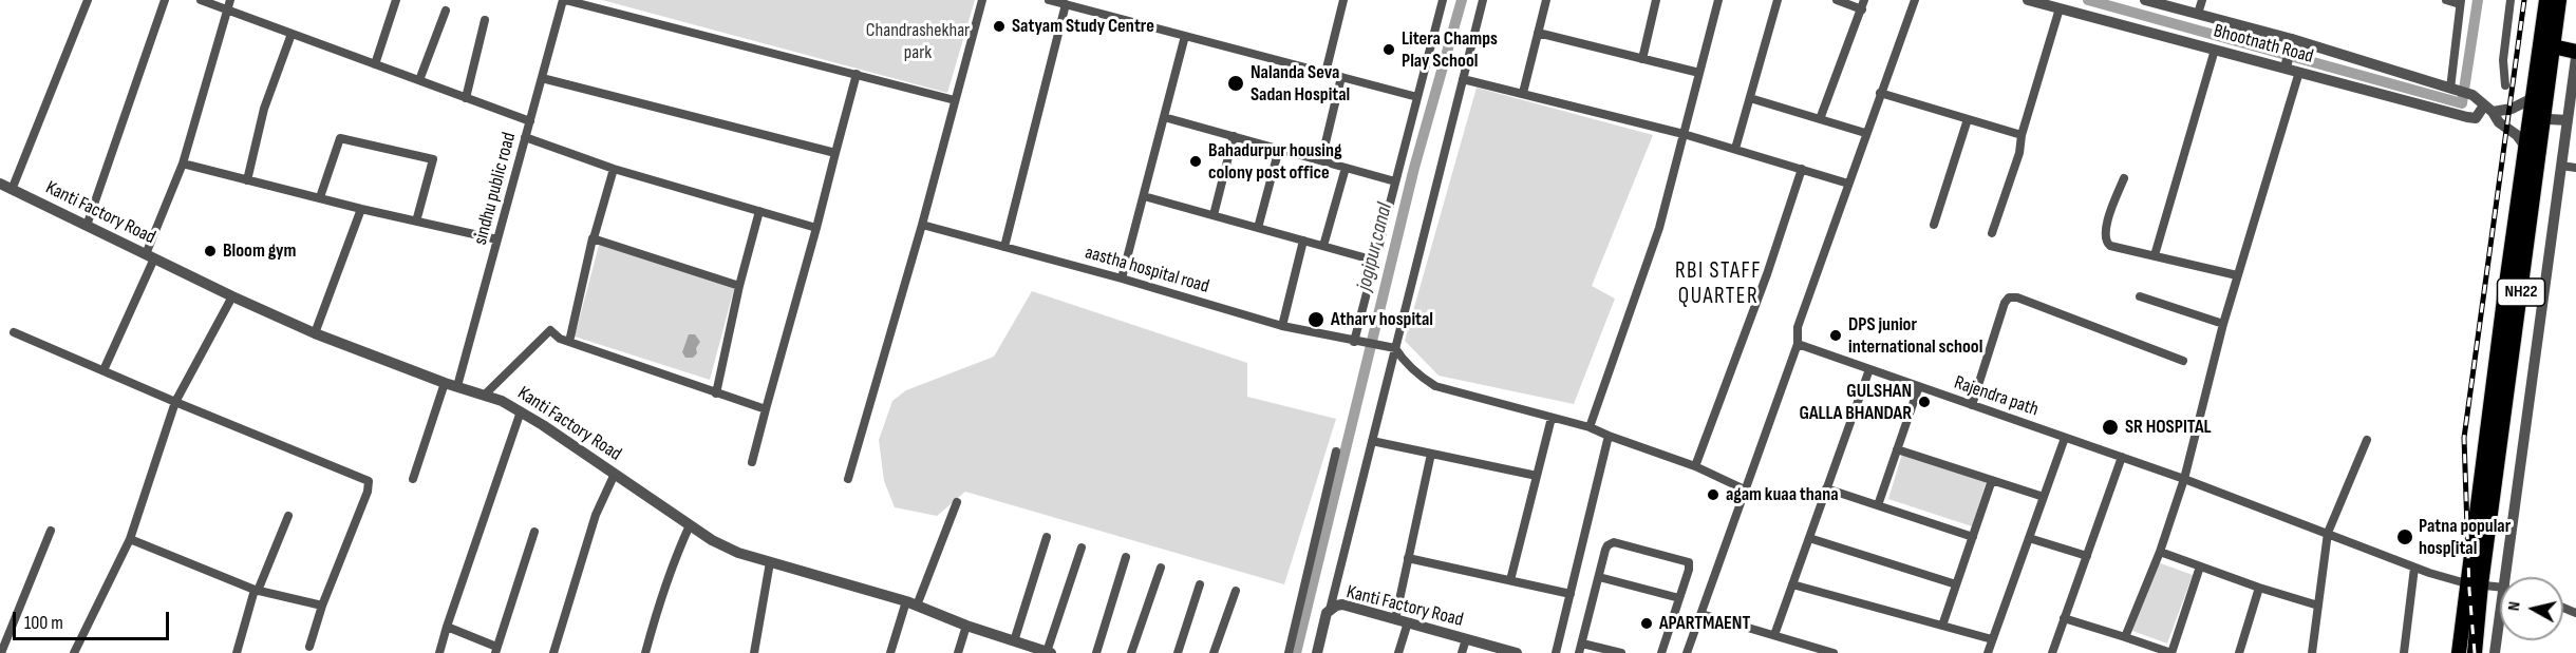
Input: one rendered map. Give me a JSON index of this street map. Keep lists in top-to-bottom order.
{
  "streets": {
    "highway": ["NH22"],
    "street": [
      "Bhootnath Road",
      "sindhu public road",
      "Kanti Factory Road",
      "aastha hospital road",
      "Rajendra path"
    ]
  },
  "crossings": [
    ["Bhootnath Road", "NH22"],
    ["sindhu public road", "Kanti Factory Road"],
    ["NH22", "Rajendra path"]
  ],
  "districts": ["RBI STAFF QUARTER"],
  "water": ["jogipur canal"],
  "parks": ["Chandrashekhar park"],
  "places": [
    "Satyam Study Centre",
    "Litera Champs Play School",
    "Nalanda Seva Sadan Hospital",
    "Bahadurpur housing colony post office",
    "Bloom gym",
    "Atharv hospital",
    "DPS junior international school",
    "GULSHAN GALLA BHANDAR",
    "SR HOSPITAL",
    "agam kuaa thana",
    "Patna popular hosp[ital",
    "APARTMAENT"
  ],
  "scale_bar": "100 m",
  "north": "left"
}
